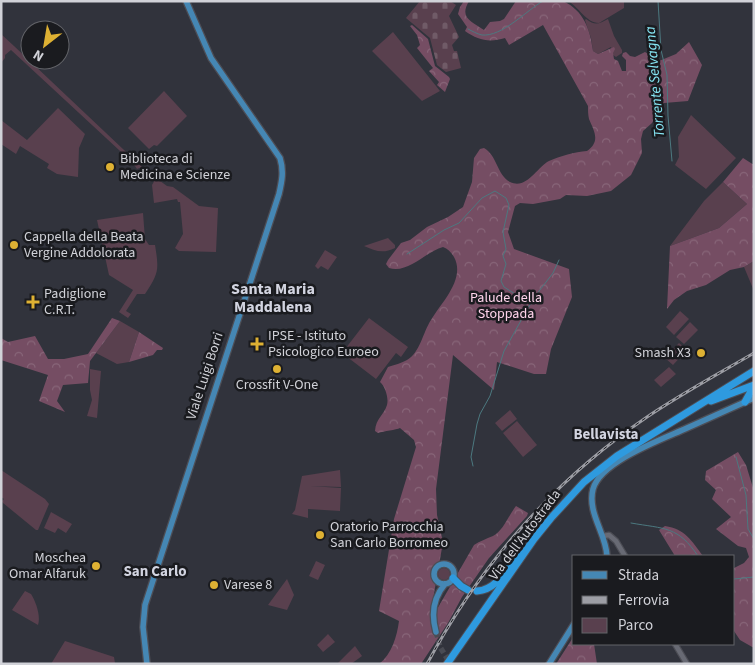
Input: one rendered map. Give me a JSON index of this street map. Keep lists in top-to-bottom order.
{
  "streets": {
    "highway": ["Via dell'Autostrada"],
    "main road": ["Viale Luigi Borri"]
  },
  "districts": ["Santa Maria Maddalena", "Bellavista", "San Carlo"],
  "water": ["Torrente Selvagna"],
  "parks": ["Palude della Stoppada"],
  "places": {
    "other": [
      "Biblioteca di Medicina e Scienze",
      "Cappella della Beata Vergine Addolorata",
      "Smash X3",
      "Crossfit V-One",
      "Oratorio Parrocchia San Carlo Borromeo",
      "Moschea Omar Alfaruk",
      "Varese 8"
    ],
    "health": ["Padiglione C.R.T.", "IPSE - Istituto Psicologico Euroeo"]
  },
  "legend": ["Strada", "Ferrovia", "Parco"],
  "north": "bottom left"
}
